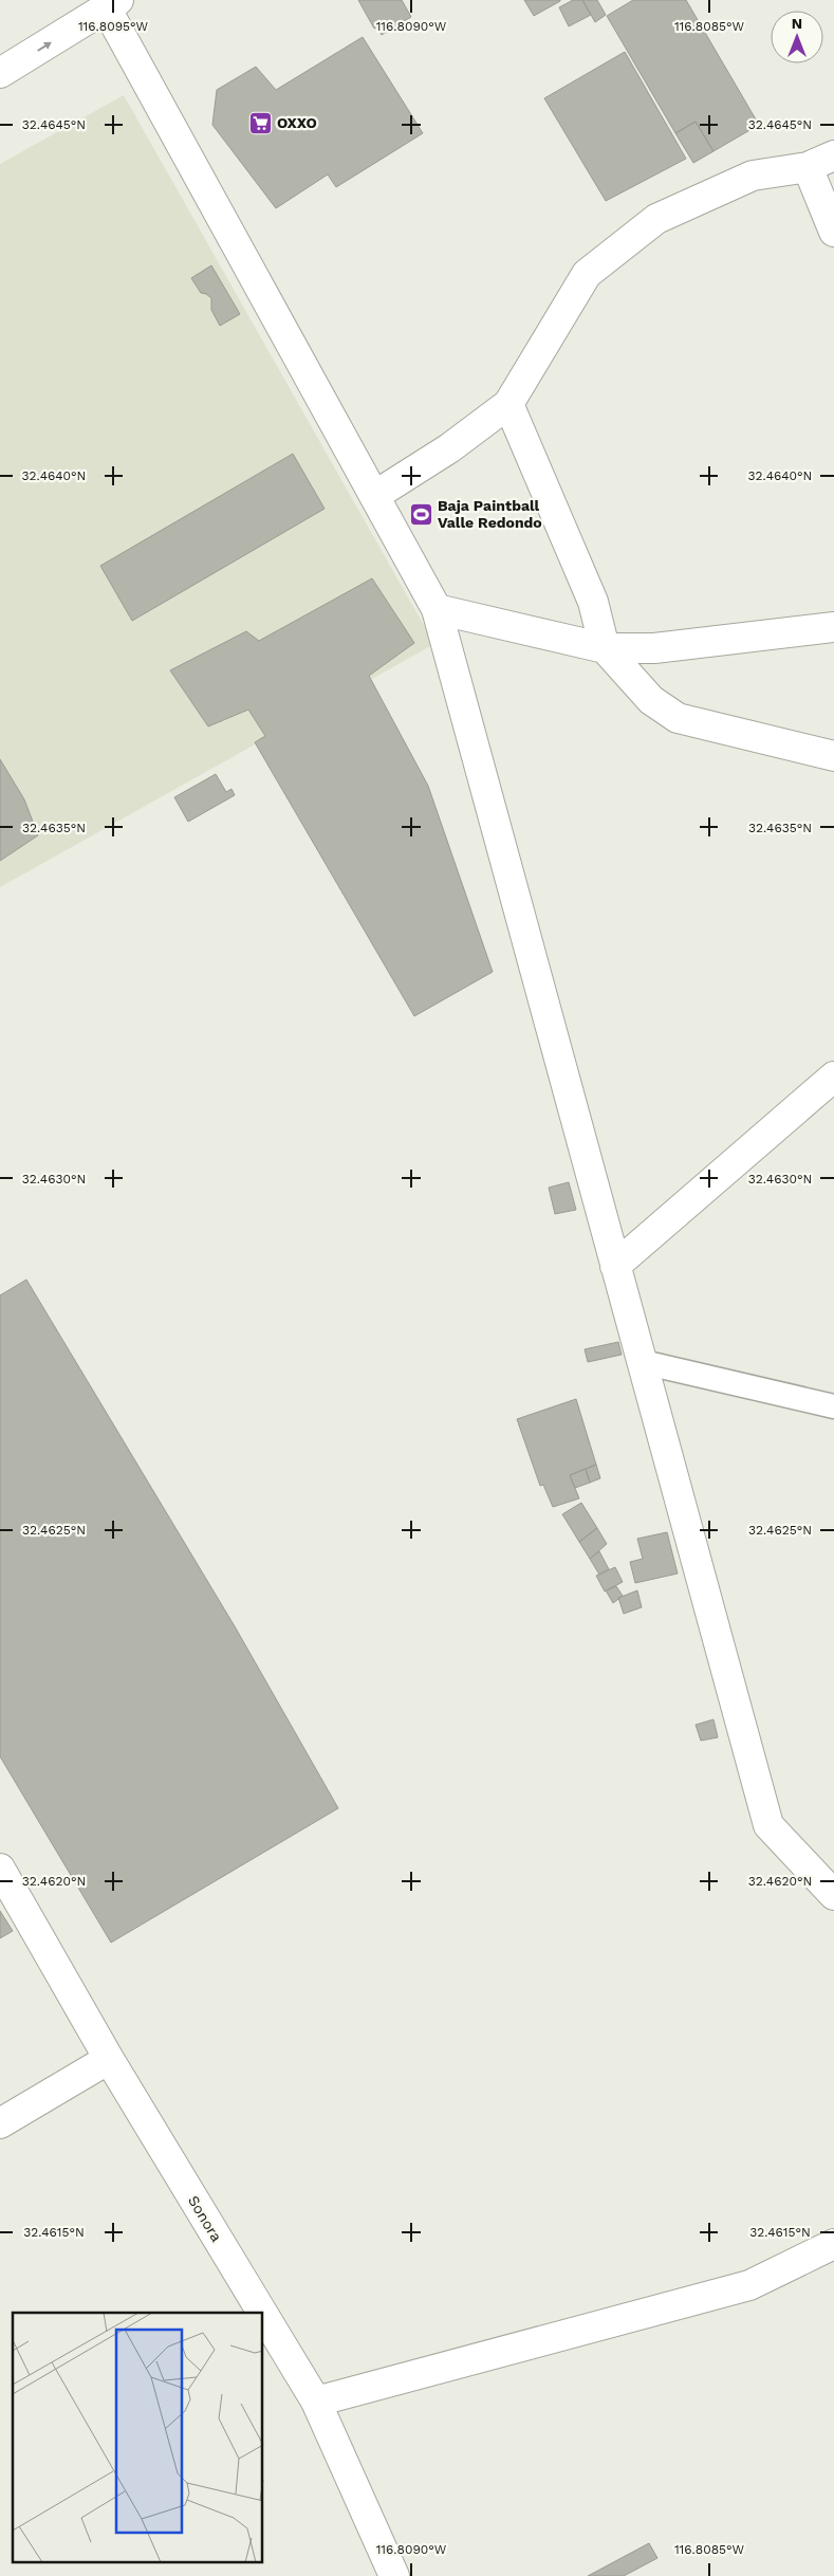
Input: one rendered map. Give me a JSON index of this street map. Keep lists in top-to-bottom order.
{
  "streets": {
    "street": ["Sonora"]
  },
  "places": {
    "supermarket": ["OXXO"],
    "sports": ["Baja Paintball Valle Redondo"]
  },
  "north": "top",
  "coordinates": [
    "116.8095°W",
    "116.8090°W",
    "116.8085°W",
    "32.4645°N",
    "32.4640°N",
    "32.4635°N",
    "32.4630°N",
    "32.4625°N",
    "32.4620°N",
    "32.4615°N"
  ]
}
